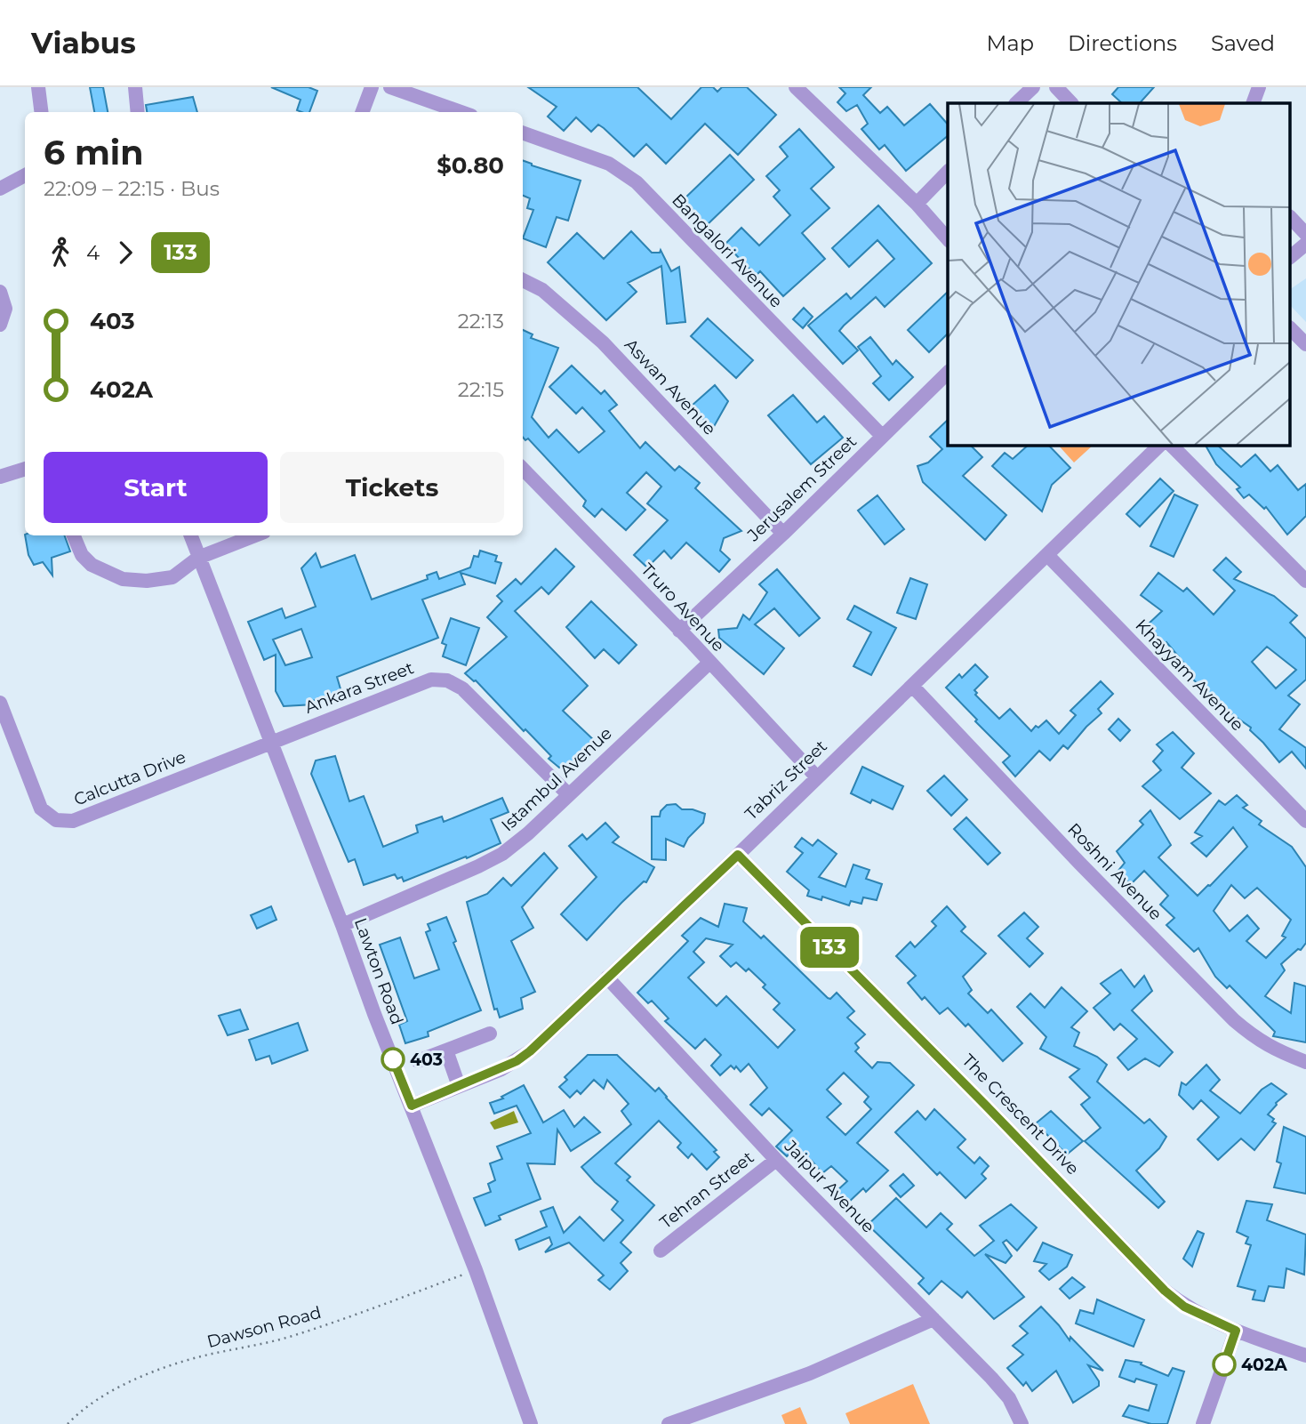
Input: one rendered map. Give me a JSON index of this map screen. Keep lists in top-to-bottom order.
{
  "streets": {
    "street": [
      "Bangalori Avenue",
      "Aswan Avenue",
      "Jerusalem Street",
      "Truro Avenue",
      "Khayyam Avenue",
      "Ankara Street",
      "Calcutta Drive",
      "Istambul Avenue",
      "Tabriz Street",
      "Roshni Avenue",
      "Lawton Road",
      "The Crescent Drive",
      "Jaipur Avenue",
      "Tehran Street"
    ],
    "path": ["Dawson Road"]
  },
  "crossings": [
    ["Bangalori Avenue", "Jerusalem Street"],
    ["Aswan Avenue", "Jerusalem Street"],
    ["Jerusalem Street", "Truro Avenue"],
    ["Truro Avenue", "Istambul Avenue"],
    ["Truro Avenue", "Tabriz Street"],
    ["Khayyam Avenue", "Tabriz Street"],
    ["Ankara Street", "Calcutta Drive"],
    ["Ankara Street", "Istambul Avenue"],
    ["Ankara Street", "Lawton Road"],
    ["Calcutta Drive", "Lawton Road"],
    ["Istambul Avenue", "Lawton Road"],
    ["Tabriz Street", "Roshni Avenue"],
    ["Tabriz Street", "Lawton Road"],
    ["Tabriz Street", "The Crescent Drive"],
    ["Tabriz Street", "Jaipur Avenue"],
    ["Lawton Road", "Dawson Road"],
    ["Jaipur Avenue", "Tehran Street"]
  ],
  "places": ["403", "402A"],
  "lines": ["bus line 133"],
  "page": {
    "header": "Viabus",
    "nav": ["Map", "Directions", "Saved"],
    "on_map": "133",
    "heading": ["6 min", "22:09 – 22:15 · Bus", "$0.80"],
    "legs": ["4", "133"],
    "list": [
      {
        "name": "403",
        "value": "22:13"
      },
      {
        "name": "402A",
        "value": "22:15"
      }
    ],
    "buttons": ["Start", "Tickets"]
  }
}
